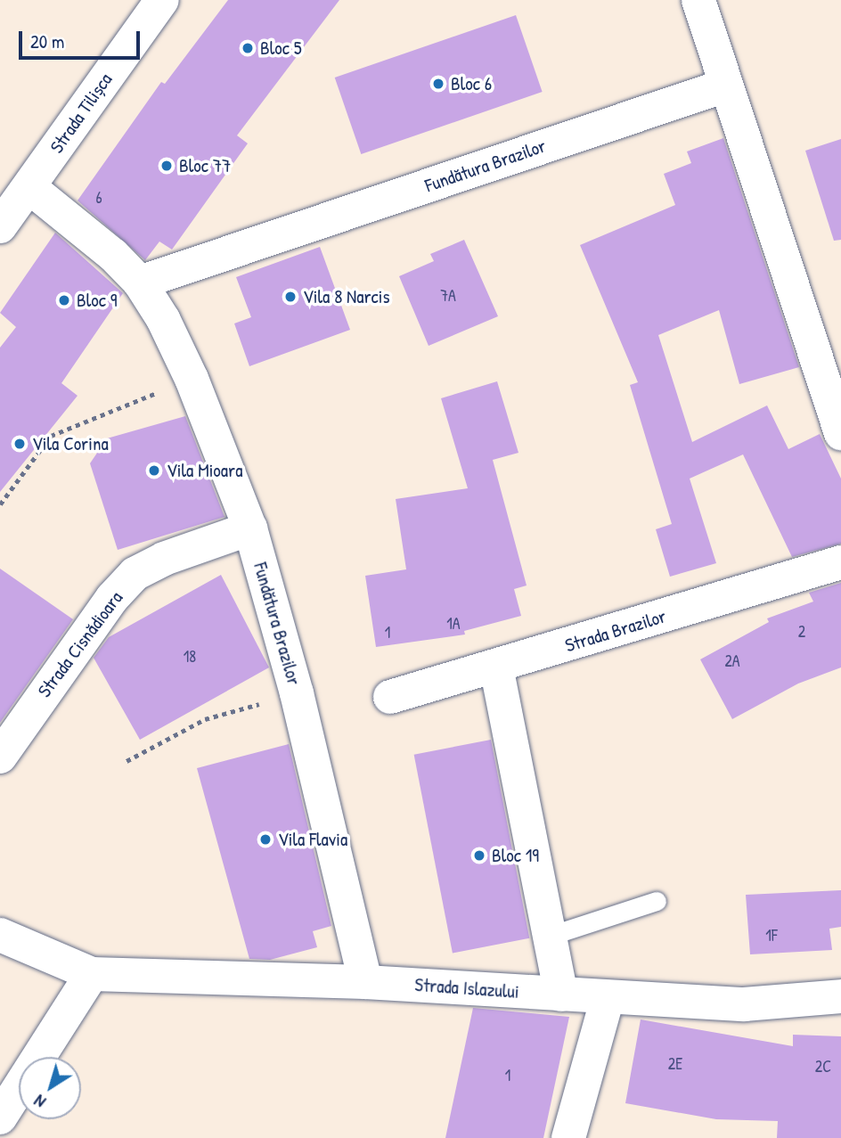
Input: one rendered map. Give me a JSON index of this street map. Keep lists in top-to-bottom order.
{
  "streets": {
    "street": [
      "Strada Tilișca",
      "Fundătura Brazilor",
      "Strada Brazilor",
      "Strada Cisnădioara",
      "Strada Islazului"
    ]
  },
  "crossings": [
    ["Strada Tilișca", "Fundătura Brazilor"],
    ["Fundătura Brazilor", "Strada Cisnădioara"],
    ["Fundătura Brazilor", "Strada Islazului"]
  ],
  "places": [
    "Bloc 5",
    "Bloc 6",
    "Bloc 77",
    "Vila 8 Narcis",
    "Bloc 9",
    "Vila Corina",
    "Vila Mioara",
    "Vila Flavia",
    "Bloc 19"
  ],
  "house_numbers": [
    "6",
    "7A",
    "1A",
    "2",
    "1",
    "18",
    "2A",
    "1F",
    "2E",
    "2C",
    "1"
  ],
  "scale_bar": "20 m",
  "north": "bottom left"
}
